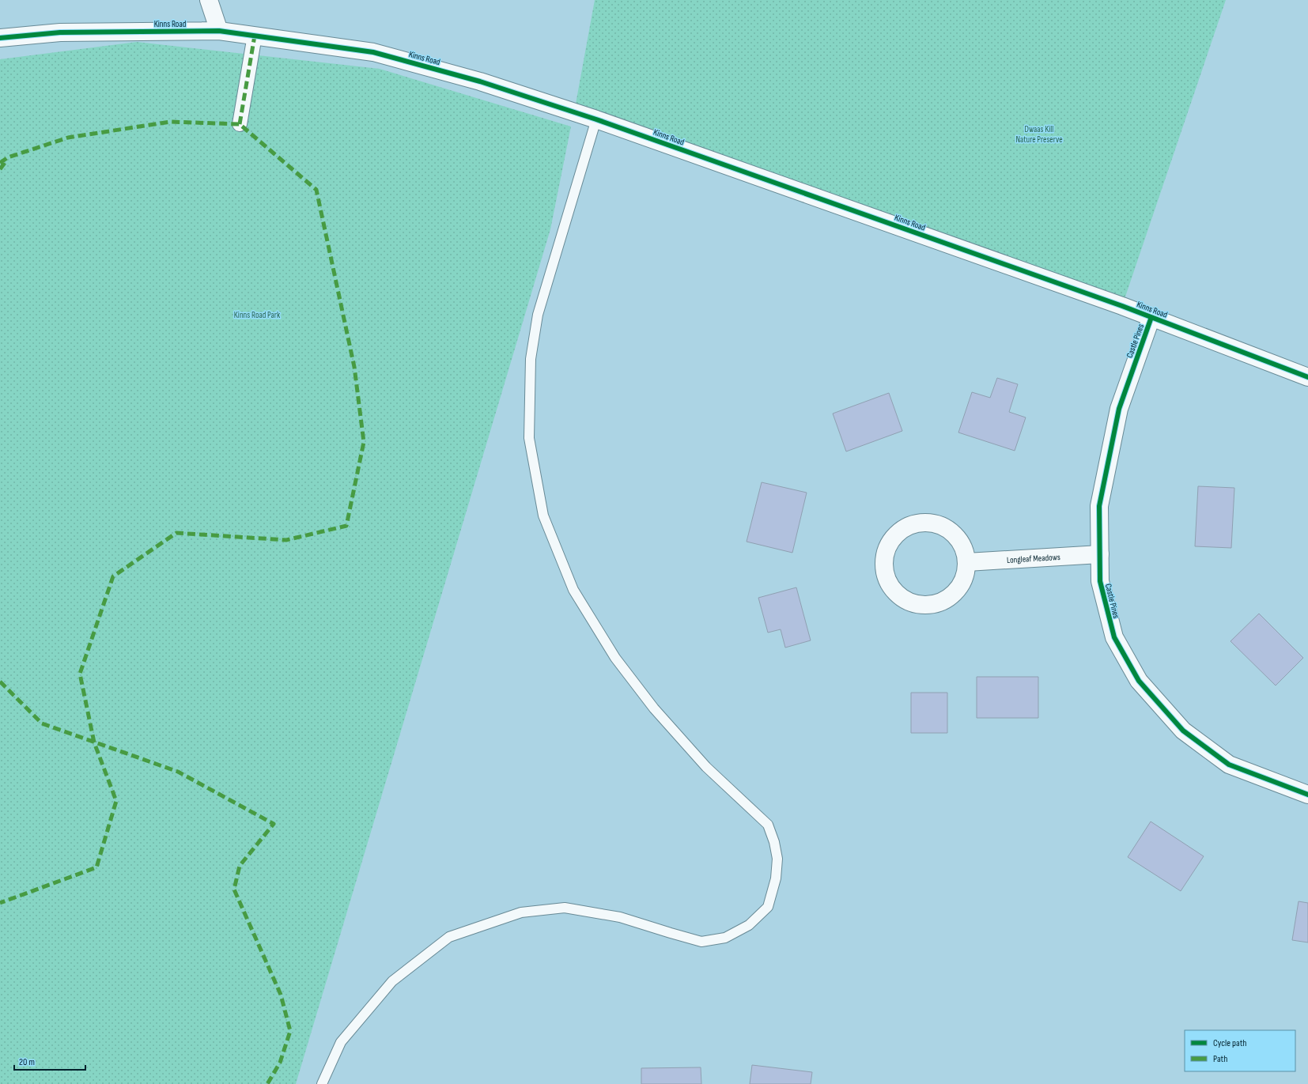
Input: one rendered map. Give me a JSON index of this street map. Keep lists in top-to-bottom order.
{
  "streets": {
    "street": ["Kinns Road", "Castle Pines", "Longleaf Meadows"]
  },
  "crossings": [
    ["Kinns Road", "Castle Pines"],
    ["Castle Pines", "Longleaf Meadows"]
  ],
  "parks": ["Dwaas Kill Nature Preserve", "Kinns Road Park"],
  "legend": ["Cycle path", "Path"],
  "scale_bar": "20 m"
}
